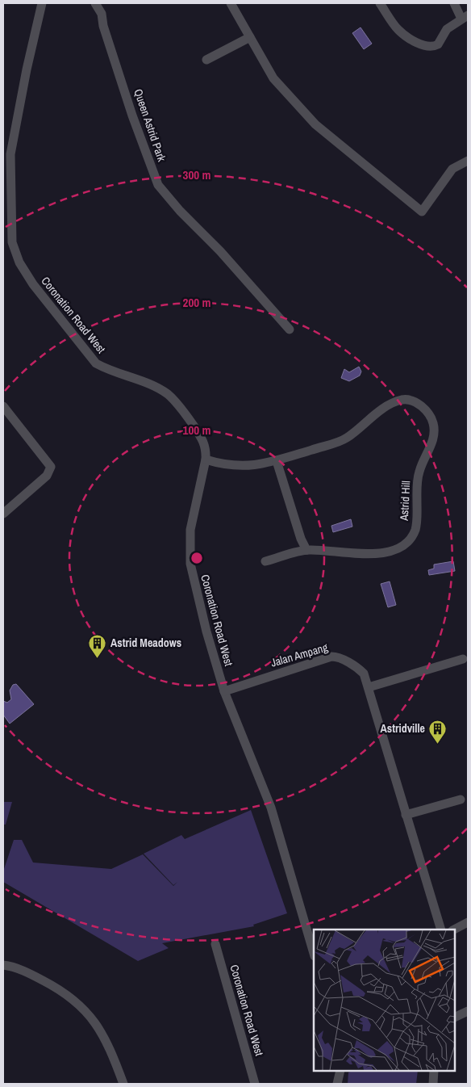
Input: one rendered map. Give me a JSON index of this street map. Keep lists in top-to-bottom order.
{
  "streets": {
    "street": [
      "Queen Astrid Park",
      "Coronation Road West",
      "Astrid Hill",
      "Jalan Ampang"
    ]
  },
  "crossings": [
    ["Coronation Road West", "Astrid Hill"],
    ["Coronation Road West", "Jalan Ampang"]
  ],
  "places": {
    "building": ["Astrid Meadows", "Astridville"]
  },
  "rings": ["300 m", "200 m", "100 m"]
}
